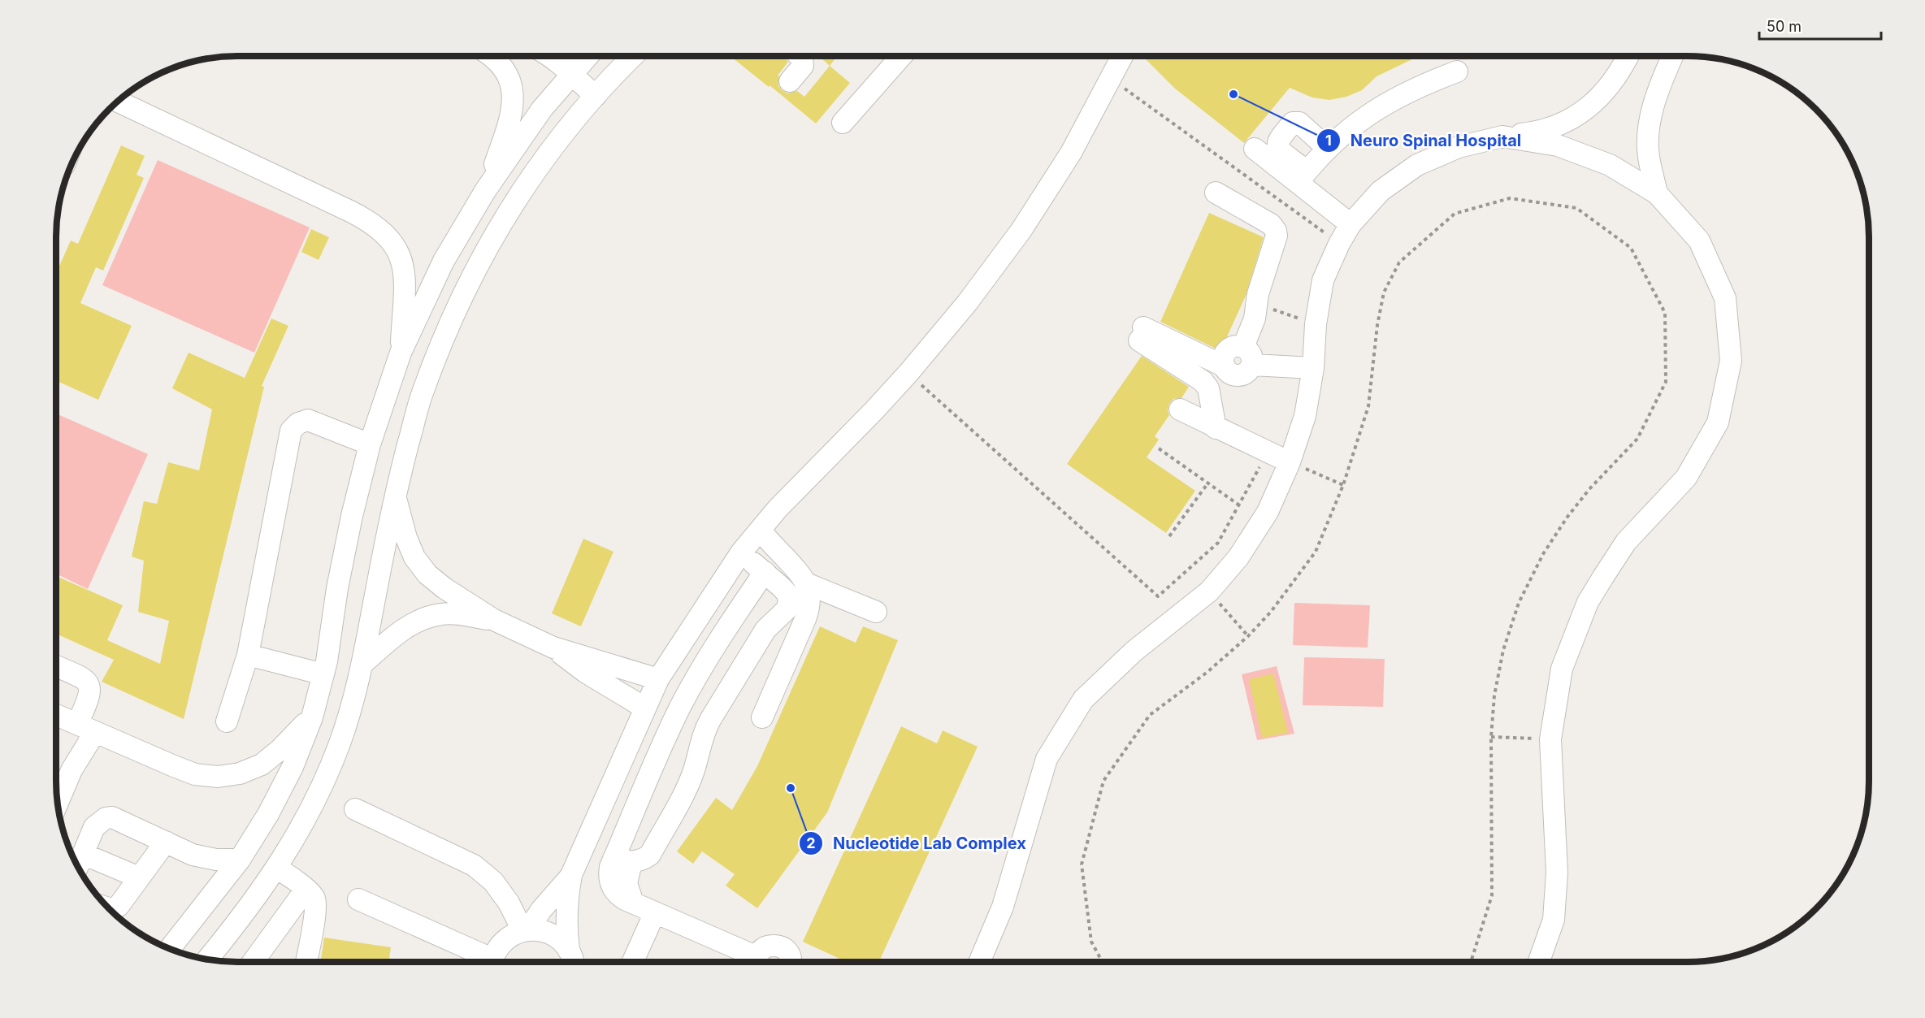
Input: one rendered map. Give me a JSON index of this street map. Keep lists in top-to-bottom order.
{
  "places": ["Neuro Spinal Hospital", "Nucleotide Lab Complex"],
  "scale_bar": "50 m"
}
